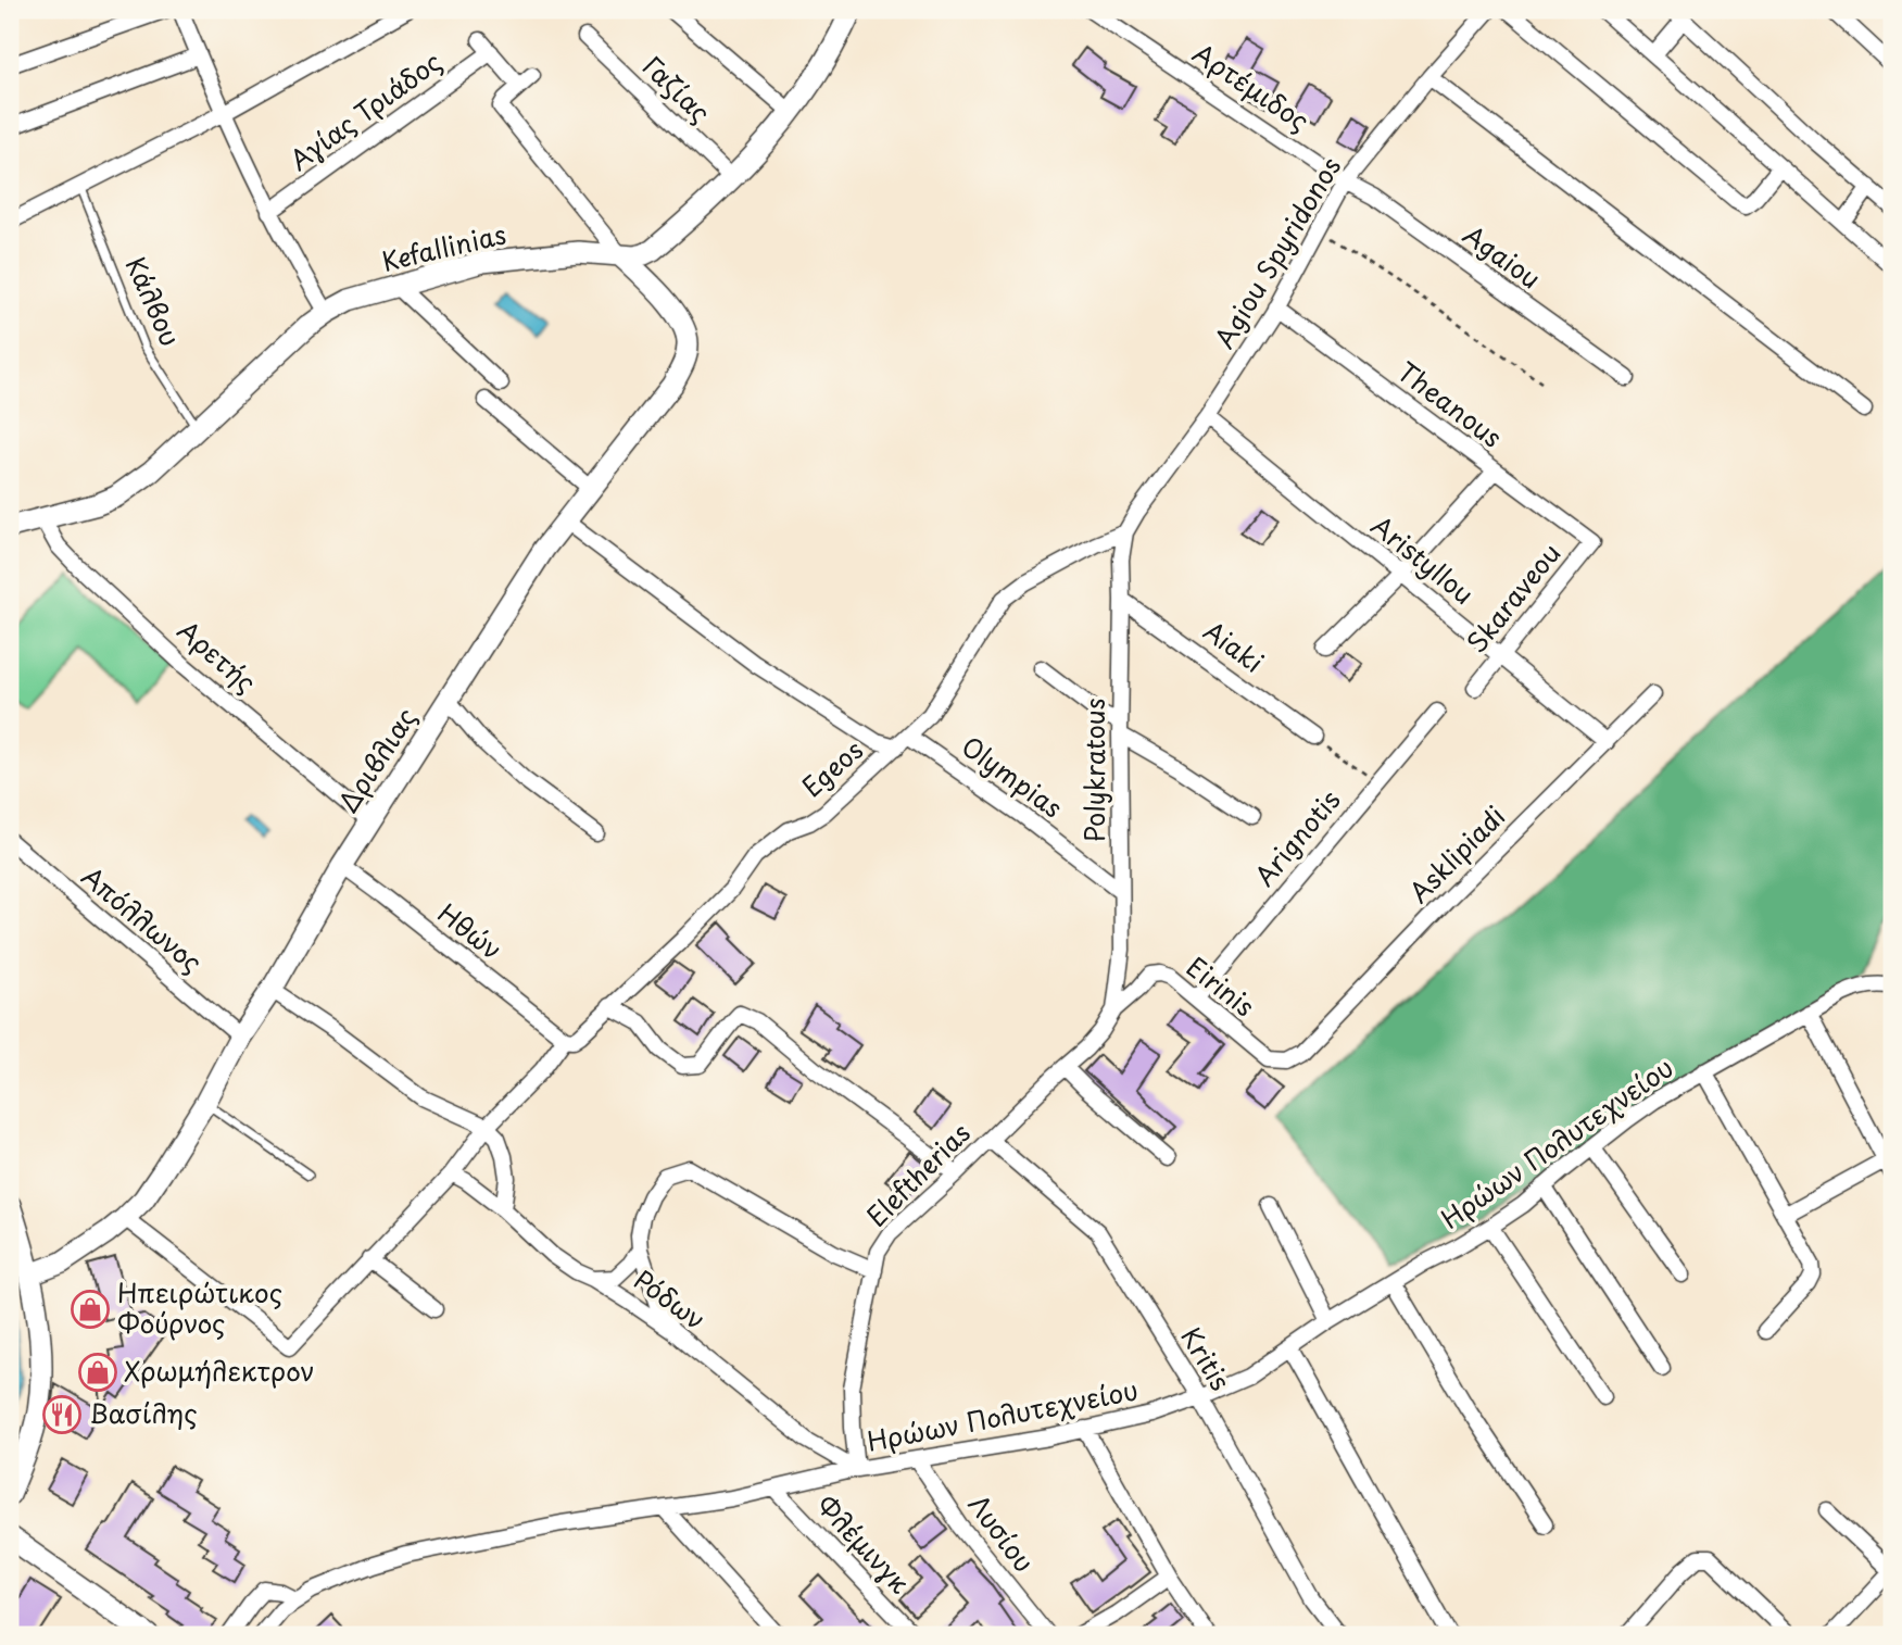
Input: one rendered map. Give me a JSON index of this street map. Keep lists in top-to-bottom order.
{
  "streets": {
    "street": [
      "Αρτέμιδος",
      "Γαζίας",
      "Αγίας Τριάδος",
      "Kefallinias",
      "Agiou Spyridonos",
      "Αgaiou",
      "Theanous",
      "Aristyllou",
      "Skaraveou",
      "Aiaki",
      "Αρετής",
      "Δριβλιας",
      "Egeos",
      "Polykratous",
      "Olympias",
      "Arignotis",
      "Asklipiadi",
      "Απόλλωνος",
      "Ηθών",
      "Eirinis",
      "Ηρώων Πολυτεχνείου",
      "Eleftherias",
      "Ρόδων",
      "Kritis",
      "Λυσίου",
      "Φλέμινγκ"
    ],
    "lane": ["Κάλβου"]
  },
  "crossings": [
    ["Αρτέμιδος", "Agiou Spyridonos"],
    ["Αρτέμιδος", "Αgaiou"],
    ["Γαζίας", "Kefallinias"],
    ["Kefallinias", "Κάλβου"],
    ["Kefallinias", "Αρετής"],
    ["Kefallinias", "Δριβλιας"],
    ["Agiou Spyridonos", "Αgaiou"],
    ["Agiou Spyridonos", "Theanous"],
    ["Agiou Spyridonos", "Aristyllou"],
    ["Agiou Spyridonos", "Egeos"],
    ["Agiou Spyridonos", "Polykratous"],
    ["Theanous", "Skaraveou"],
    ["Aristyllou", "Skaraveou"],
    ["Aristyllou", "Asklipiadi"],
    ["Aiaki", "Polykratous"],
    ["Αρετής", "Δριβλιας"],
    ["Δριβλιας", "Απόλλωνος"],
    ["Δριβλιας", "Ηθών"],
    ["Egeos", "Polykratous"],
    ["Egeos", "Olympias"],
    ["Egeos", "Ηθών"],
    ["Polykratous", "Olympias"],
    ["Polykratous", "Eirinis"],
    ["Polykratous", "Eleftherias"],
    ["Arignotis", "Eirinis"],
    ["Asklipiadi", "Eirinis"],
    ["Eirinis", "Eleftherias"],
    ["Ηρώων Πολυτεχνείου", "Eleftherias"],
    ["Ηρώων Πολυτεχνείου", "Ρόδων"],
    ["Ηρώων Πολυτεχνείου", "Kritis"],
    ["Ηρώων Πολυτεχνείου", "Λυσίου"],
    ["Ηρώων Πολυτεχνείου", "Φλέμινγκ"],
    ["Eleftherias", "Ρόδων"],
    ["Eleftherias", "Kritis"]
  ],
  "places": {
    "shop": ["Ηπειρώτικος Φούρνος", "Χρωμήλεκτρον"],
    "restaurant": ["Βασίλης"]
  }
}
